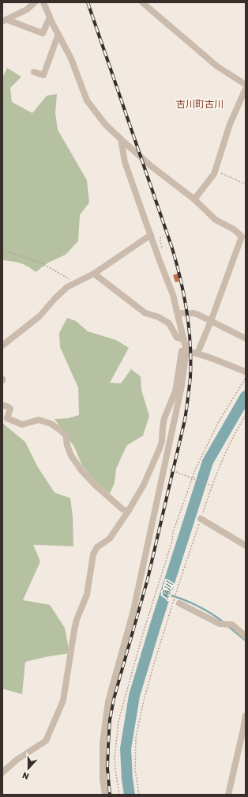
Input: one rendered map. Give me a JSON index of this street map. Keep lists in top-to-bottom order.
{
  "districts": ["吉川町古川"],
  "water": ["烏川"],
  "north": "bottom"
}
